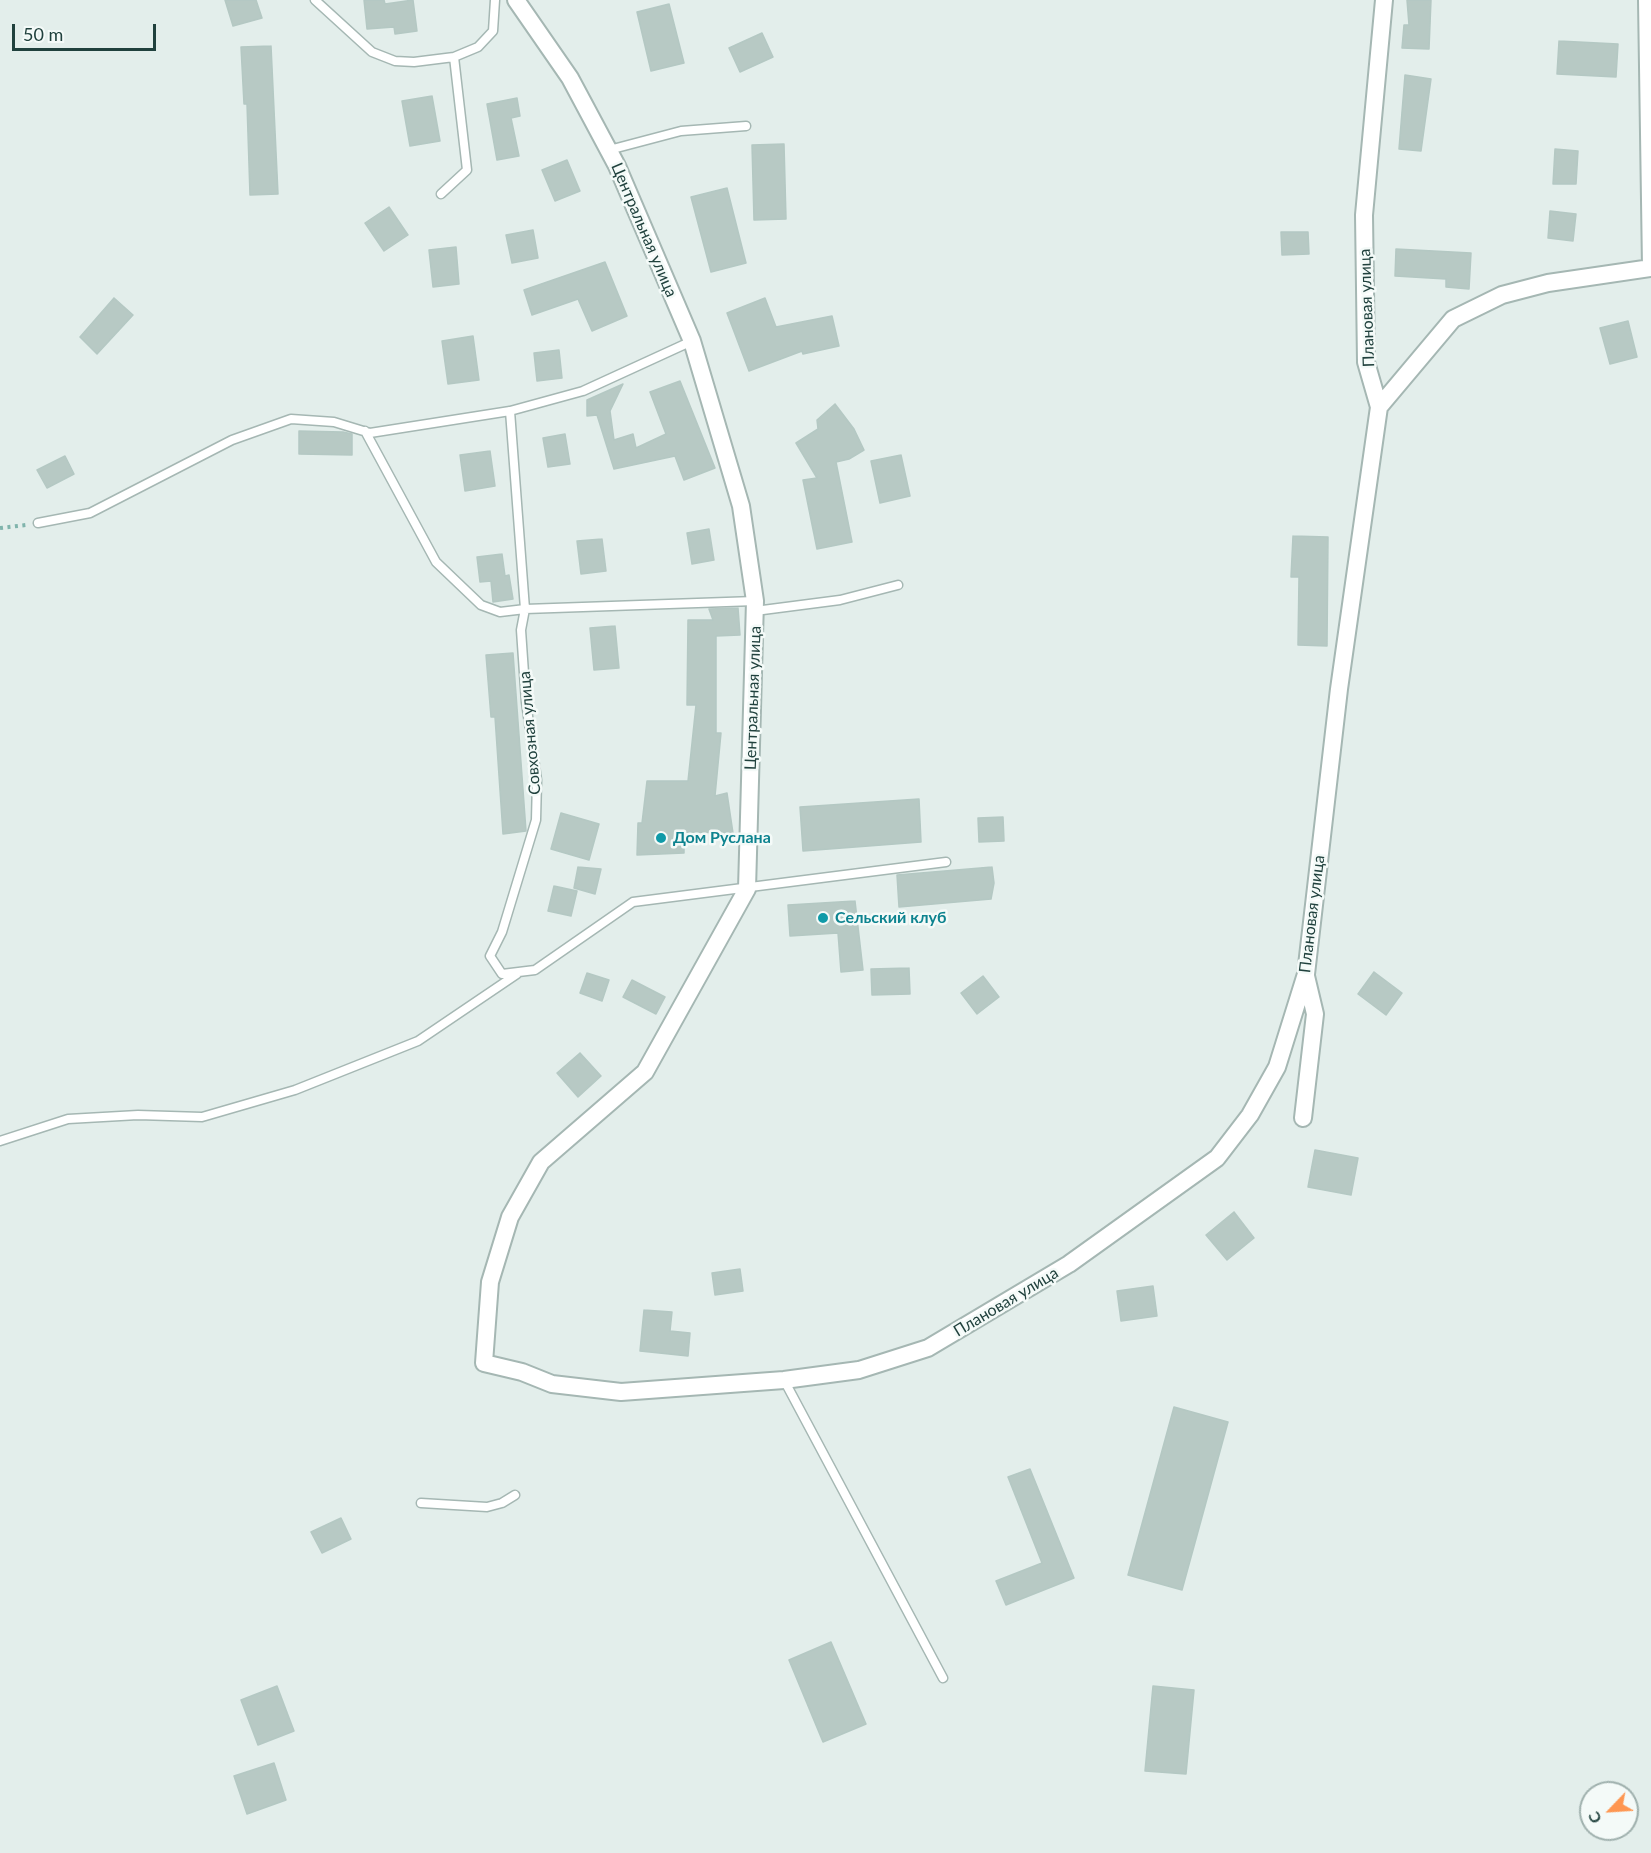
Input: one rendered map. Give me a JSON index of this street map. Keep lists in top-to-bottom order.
{
  "streets": {
    "street": ["Центральная улица", "Плановая улица"],
    "lane": ["Совхозная улица"]
  },
  "crossings": [
    ["Центральная улица", "Плановая улица"]
  ],
  "places": ["Дом Руслана", "Сельский клуб"],
  "scale_bar": "50 m",
  "north": "bottom left"
}
